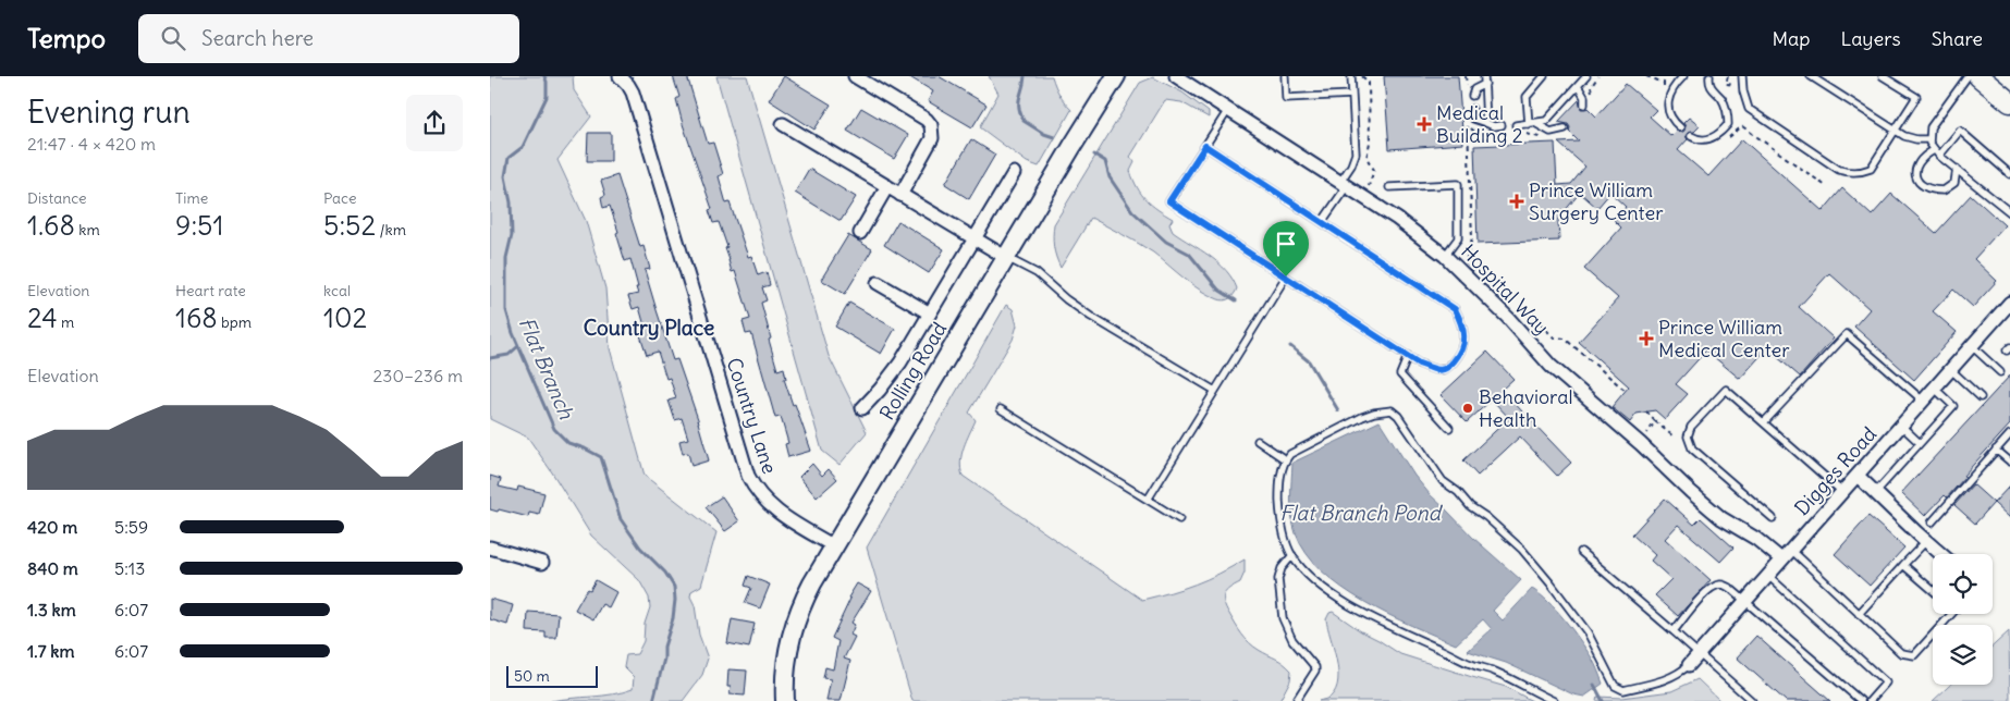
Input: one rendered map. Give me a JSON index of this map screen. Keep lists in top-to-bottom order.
{
  "streets": {
    "street": [
      "Hospital Way",
      "Rolling Road",
      "Country Lane",
      "Digges Road"
    ]
  },
  "crossings": [
    ["Hospital Way", "Digges Road"],
    ["Rolling Road", "Country Lane"]
  ],
  "districts": ["Country Place"],
  "water": ["Flat Branch", "Flat Branch Pond"],
  "places": {
    "health": ["Medical Building 2", "Prince William Surgery Center", "Prince William Medical Center"],
    "other": ["Behavioral Health"]
  },
  "scale_bar": "50 m",
  "page": {
    "header": "Tempo",
    "search": "Search here",
    "nav": ["Map", "Layers", "Share"],
    "heading": ["Evening run", "21:47 · 4 × 420 m"],
    "stats": [
      ["Distance", "1.68 km"],
      ["Time", "9:51"],
      ["Pace", "5:52 /km"],
      ["Elevation", "24 m"],
      ["Heart rate", "168 bpm"],
      ["kcal", "102"]
    ],
    "chart": ["Elevation", "230–236 m"],
    "list": [
      {
        "name": "420 m",
        "note": "5:59"
      },
      {
        "name": "840 m",
        "note": "5:13"
      },
      {
        "name": "1.3 km",
        "note": "6:07"
      },
      {
        "name": "1.7 km",
        "note": "6:07"
      }
    ],
    "scale": "50 m"
  }
}
